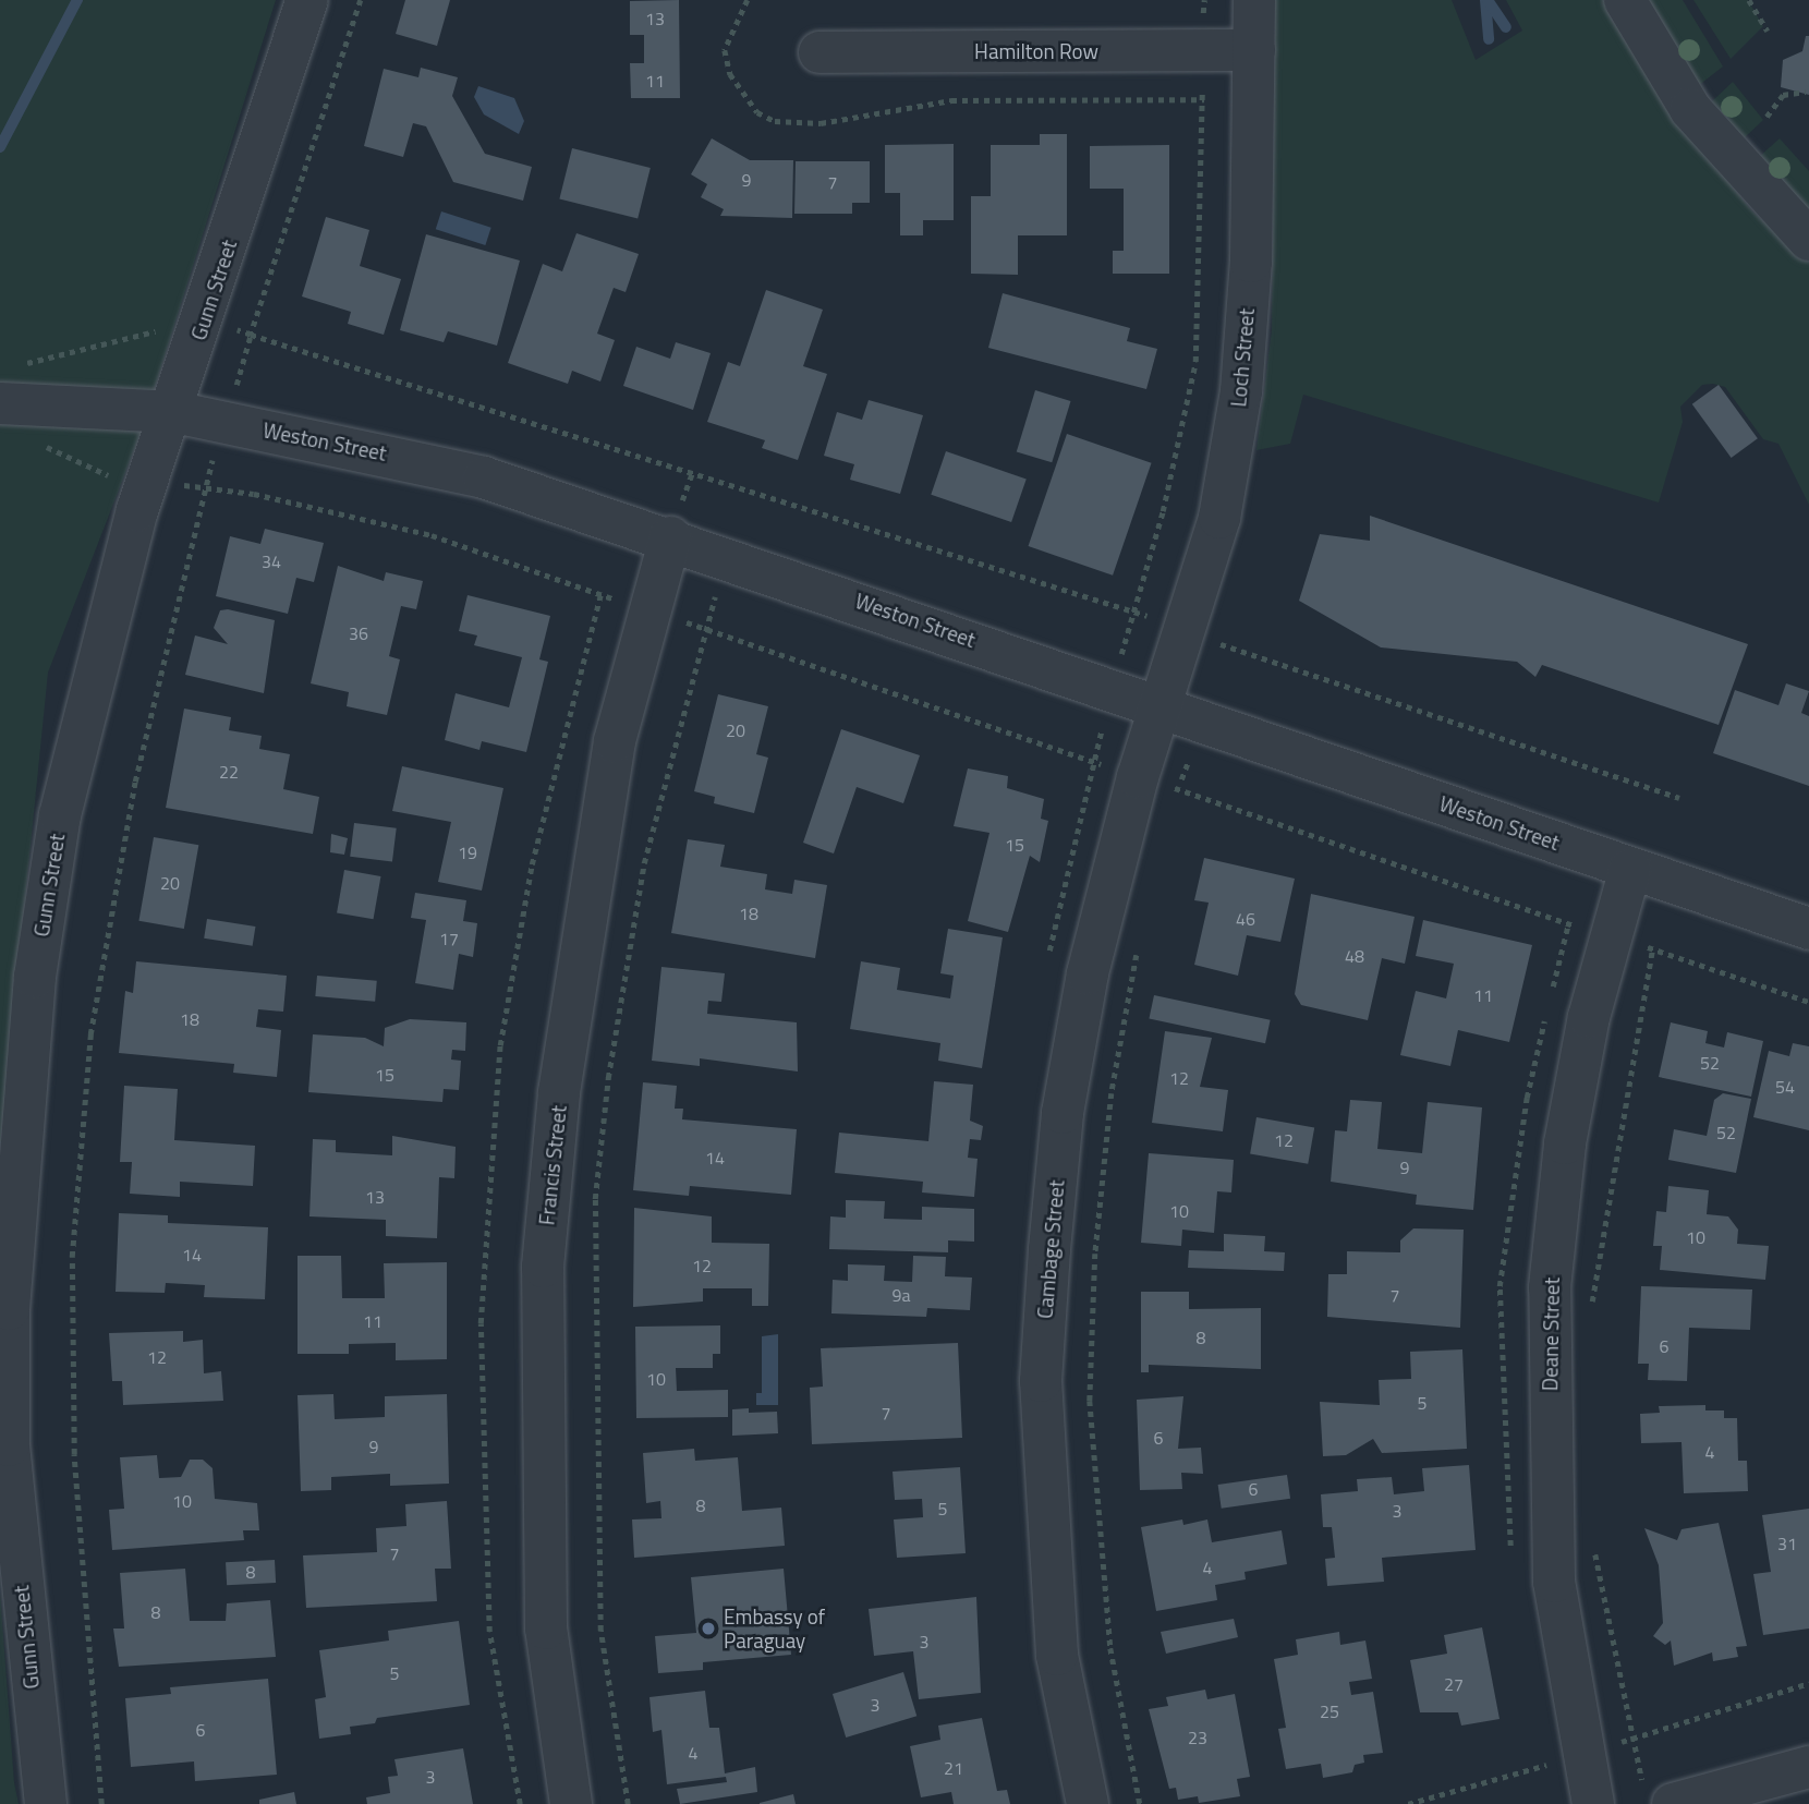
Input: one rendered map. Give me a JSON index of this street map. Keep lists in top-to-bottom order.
{
  "streets": {
    "street": [
      "Hamilton Row",
      "Gunn Street",
      "Loch Street",
      "Weston Street",
      "Francis Street",
      "Cambage Street",
      "Deane Street"
    ]
  },
  "crossings": [
    ["Hamilton Row", "Loch Street"],
    ["Gunn Street", "Weston Street"],
    ["Loch Street", "Weston Street"],
    ["Loch Street", "Cambage Street"],
    ["Weston Street", "Francis Street"],
    ["Weston Street", "Cambage Street"],
    ["Weston Street", "Deane Street"]
  ],
  "places": ["Embassy of Paraguay"],
  "house_numbers": [
    "13",
    "11",
    "9",
    "7",
    "34",
    "36",
    "20",
    "22",
    "15",
    "19",
    "20",
    "18",
    "46",
    "17",
    "48",
    "11",
    "18",
    "52",
    "15",
    "12",
    "54",
    "52",
    "12",
    "14",
    "9",
    "13",
    "10",
    "10",
    "14",
    "12",
    "9a",
    "7",
    "11",
    "8",
    "6",
    "12",
    "10",
    "5",
    "7",
    "6",
    "9",
    "4",
    "6",
    "10",
    "8",
    "5",
    "3",
    "31",
    "7",
    "4",
    "8",
    "8",
    "3",
    "5",
    "27",
    "3",
    "25",
    "6",
    "23",
    "4",
    "21",
    "3"
  ]
}
